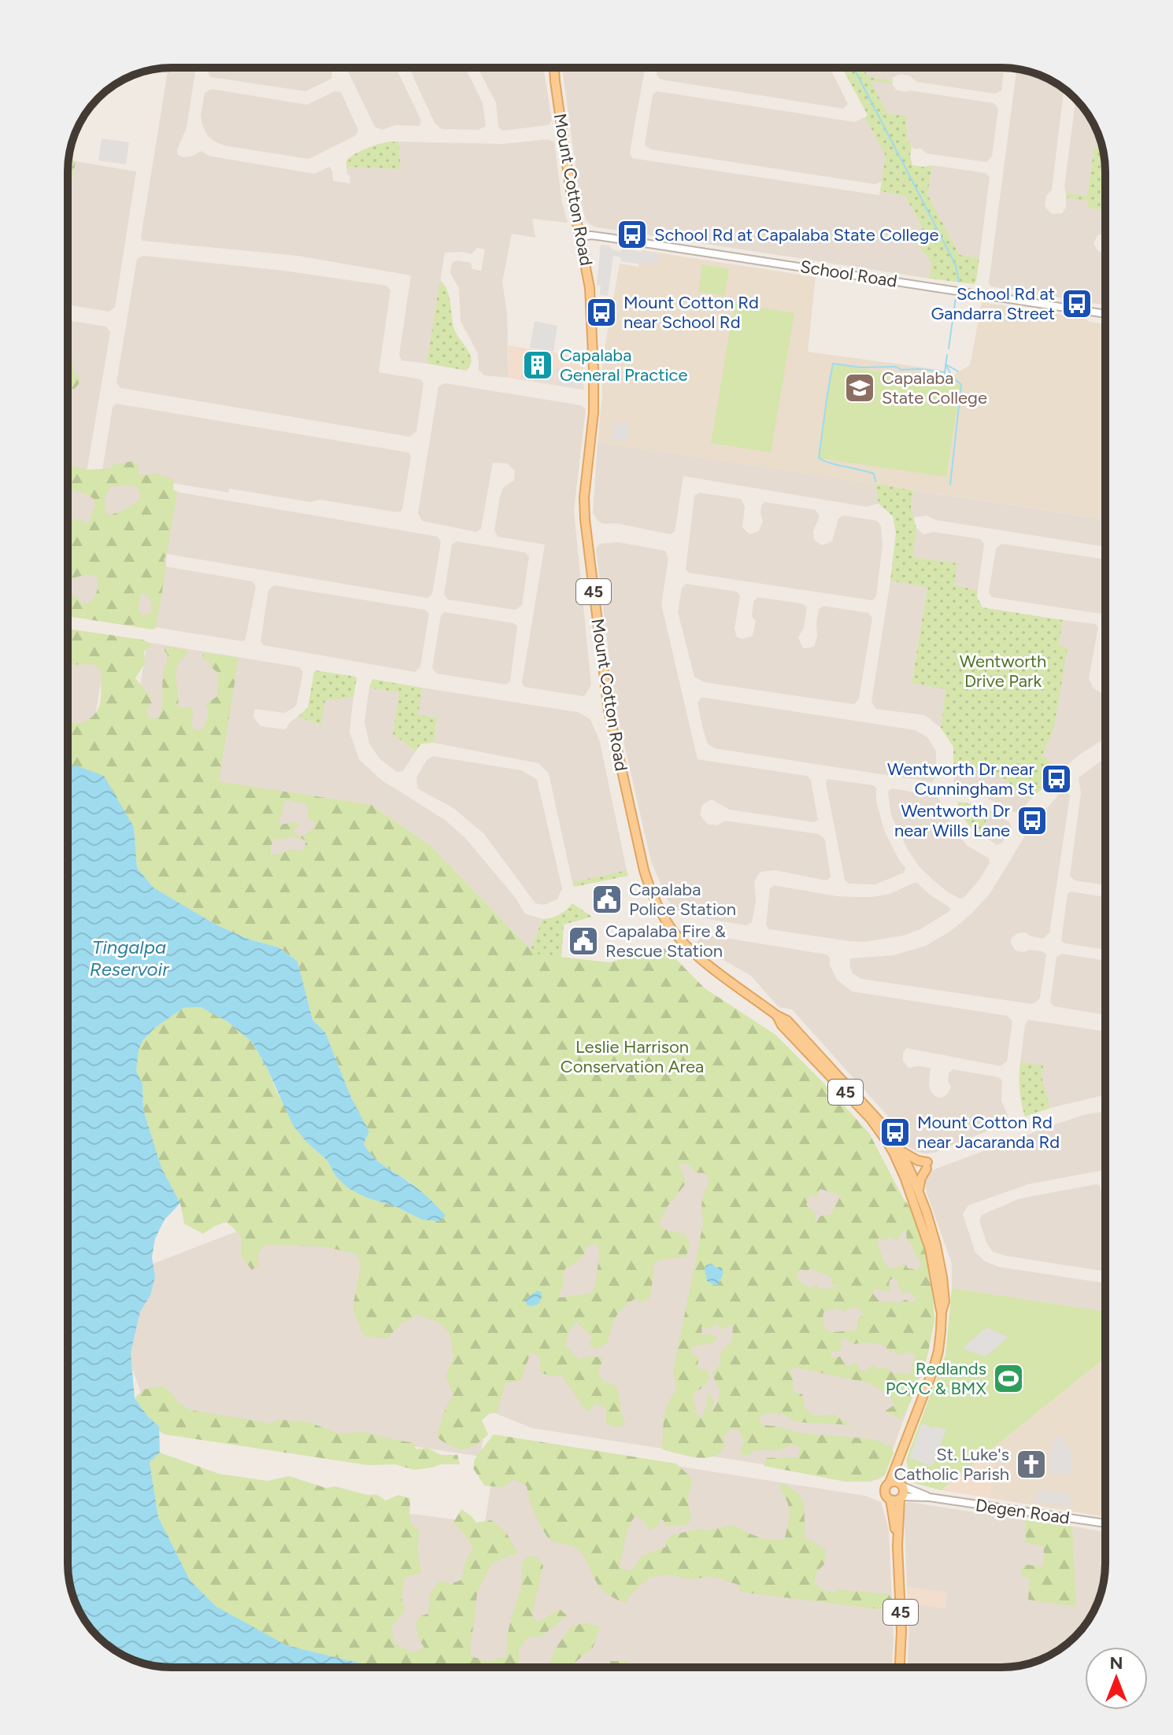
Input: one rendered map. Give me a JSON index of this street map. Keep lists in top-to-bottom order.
{
  "streets": {
    "main road": ["Mount Cotton Road", "45"],
    "street": ["School Road", "Degen Road"]
  },
  "crossings": [
    ["Mount Cotton Road", "School Road"],
    ["Mount Cotton Road", "45"],
    ["Mount Cotton Road", "Degen Road"],
    ["45", "Degen Road"]
  ],
  "water": ["Tingalpa Reservoir"],
  "parks": ["Wentworth Drive Park", "Leslie Harrison Conservation Area"],
  "places": {
    "bus stop": [
      "School Rd at Capalaba State College",
      "School Rd at Gandarra Street",
      "Mount Cotton Rd near School Rd",
      "Wentworth Dr near Cunningham St",
      "Wentworth Dr near Wills Lane",
      "Mount Cotton Rd near Jacaranda Rd"
    ],
    "building": ["Capalaba General Practice"],
    "school or university": ["Capalaba State College"],
    "public building": ["Capalaba Police Station", "Capalaba Fire & Rescue Station"],
    "sports": ["Redlands PCYC & BMX"],
    "church": ["St. Luke's Catholic Parish"]
  },
  "north": "top"
}
